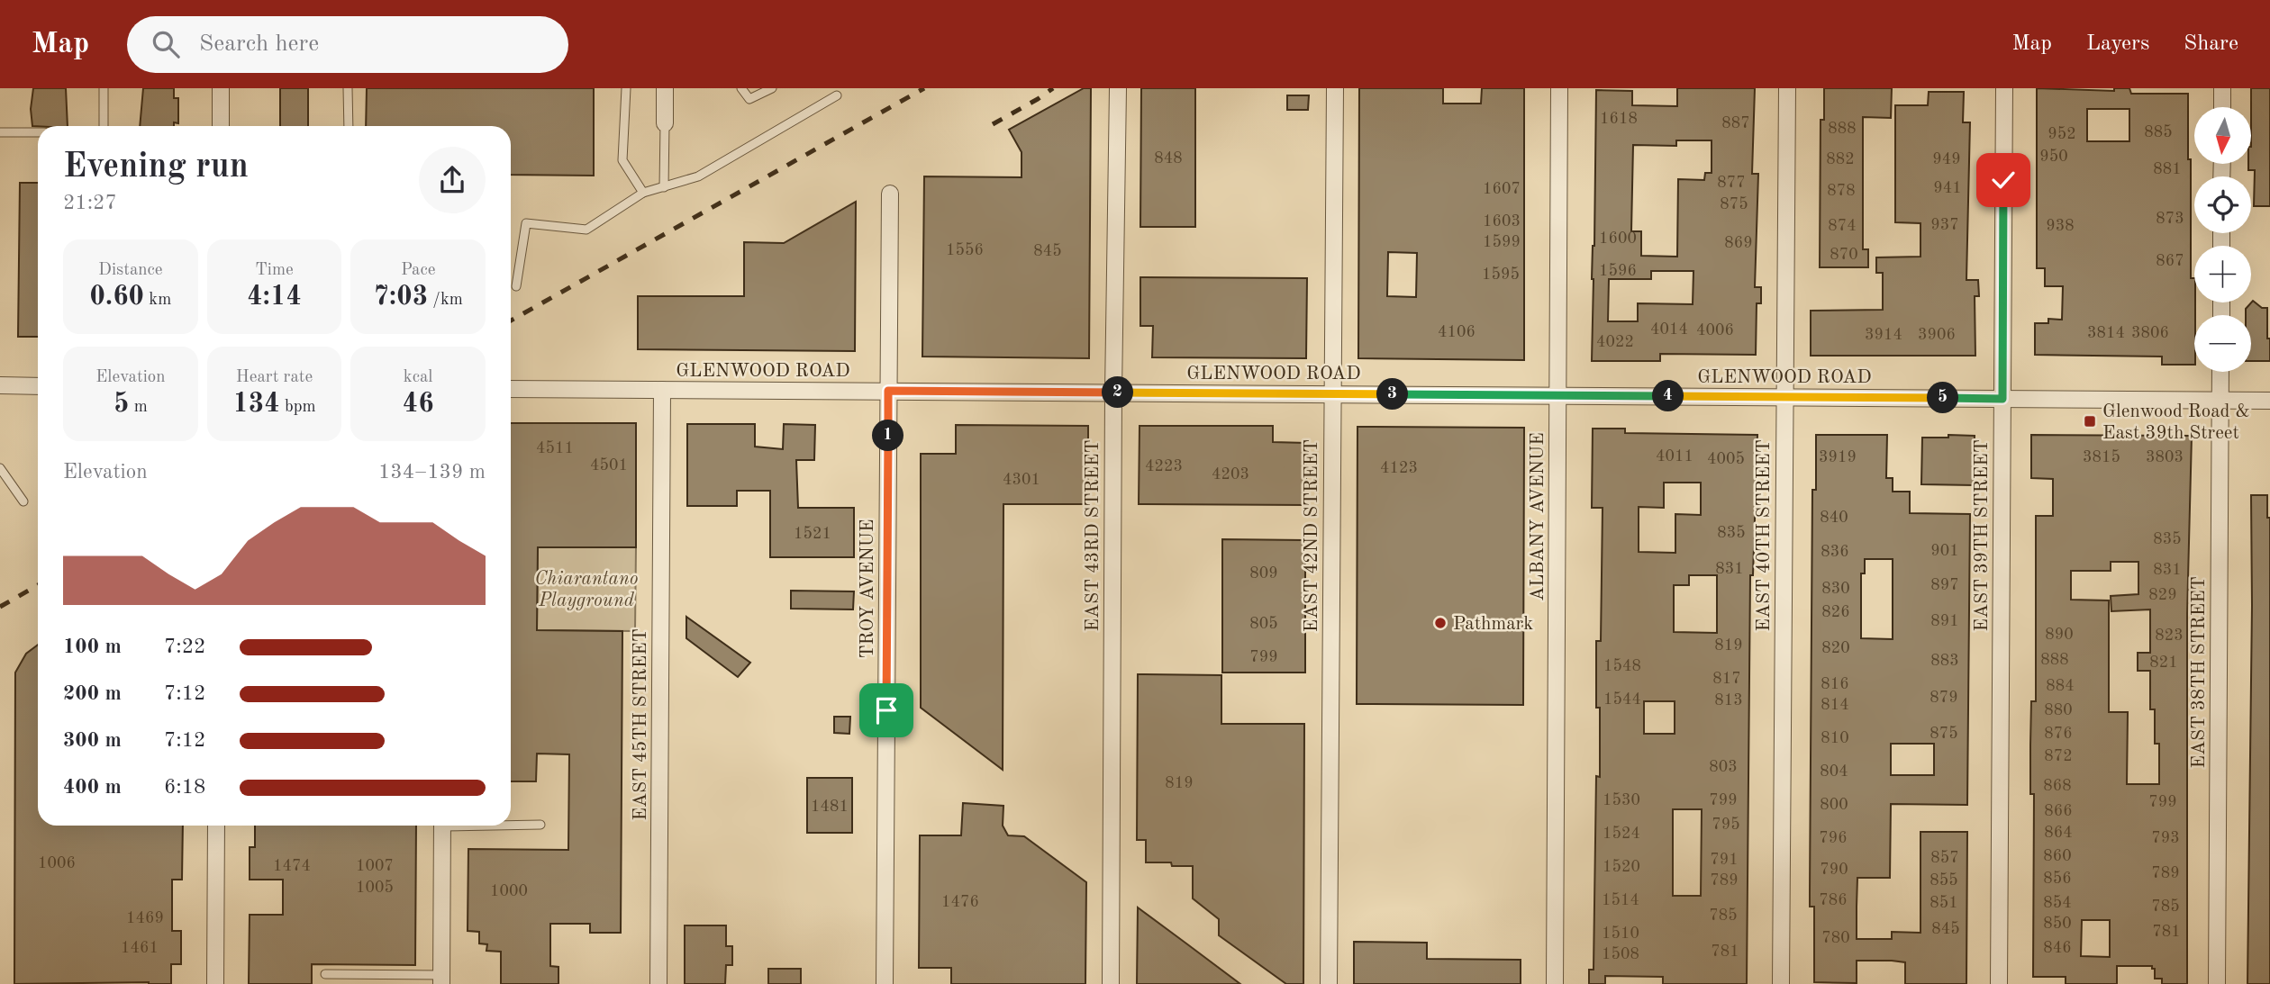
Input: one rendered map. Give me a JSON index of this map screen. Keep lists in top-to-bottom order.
{
  "streets": {
    "street": [
      "GLENWOOD ROAD",
      "ALBANY AVENUE",
      "EAST 43RD STREET",
      "EAST 42ND STREET",
      "EAST 40TH STREET",
      "EAST 39TH STREET",
      "TROY AVENUE",
      "EAST 38TH STREET",
      "EAST 45TH STREET"
    ]
  },
  "crossings": [
    ["GLENWOOD ROAD", "ALBANY AVENUE"],
    ["GLENWOOD ROAD", "EAST 43RD STREET"],
    ["GLENWOOD ROAD", "EAST 42ND STREET"],
    ["GLENWOOD ROAD", "EAST 40TH STREET"],
    ["GLENWOOD ROAD", "EAST 39TH STREET"],
    ["GLENWOOD ROAD", "TROY AVENUE"],
    ["GLENWOOD ROAD", "EAST 38TH STREET"],
    ["GLENWOOD ROAD", "EAST 45TH STREET"]
  ],
  "parks": ["Chiarantano Playground"],
  "places": {
    "transit": ["Glenwood Road & East 39th Street"],
    "other": ["Pathmark"]
  },
  "house_numbers": [
    "1618",
    "887",
    "888",
    "885",
    "952",
    "950",
    "848",
    "882",
    "949",
    "881",
    "877",
    "941",
    "1607",
    "878",
    "875",
    "873",
    "1603",
    "937",
    "874",
    "938",
    "1600",
    "1599",
    "869",
    "1556",
    "845",
    "870",
    "867",
    "1596",
    "1595",
    "4014",
    "4006",
    "4106",
    "3814",
    "3806",
    "3914",
    "3906",
    "4022",
    "4511",
    "4011",
    "3919",
    "3815",
    "3803",
    "4005",
    "4501",
    "4223",
    "4123",
    "4203",
    "4301",
    "840",
    "835",
    "1521",
    "835",
    "901",
    "836",
    "831",
    "831",
    "809",
    "897",
    "830",
    "829",
    "826",
    "891",
    "805",
    "890",
    "823",
    "819",
    "820",
    "799",
    "888",
    "883",
    "821",
    "1548",
    "817",
    "816",
    "884",
    "879",
    "1544",
    "813",
    "814",
    "880",
    "875",
    "876",
    "810",
    "872",
    "803",
    "804",
    "819",
    "868",
    "1530",
    "799",
    "799",
    "800",
    "1481",
    "866",
    "795",
    "864",
    "1524",
    "796",
    "793",
    "860",
    "857",
    "791",
    "1006",
    "1474",
    "1007",
    "1520",
    "790",
    "789",
    "856",
    "789",
    "855",
    "1005",
    "1000",
    "1514",
    "786",
    "1476",
    "851",
    "854",
    "785",
    "785",
    "1469",
    "850",
    "845",
    "781",
    "1510",
    "780",
    "1461",
    "846",
    "781",
    "1508"
  ],
  "north": "bottom",
  "page": {
    "header": "Map",
    "search": "Search here",
    "nav": ["Map", "Layers", "Share"],
    "map_buttons": ["+", "−"],
    "heading": ["Evening run", "21:27"],
    "stats": [
      ["Distance", "0.60 km"],
      ["Time", "4:14"],
      ["Pace", "7:03 /km"],
      ["Elevation", "5 m"],
      ["Heart rate", "134 bpm"],
      ["kcal", "46"]
    ],
    "pins": [
      "2",
      "3",
      "4",
      "5",
      "1"
    ],
    "chart": ["Elevation", "134–139 m"],
    "list": [
      {
        "name": "100 m",
        "note": "7:22"
      },
      {
        "name": "200 m",
        "note": "7:12"
      },
      {
        "name": "300 m",
        "note": "7:12"
      },
      {
        "name": "400 m",
        "note": "6:18"
      }
    ]
  }
}
